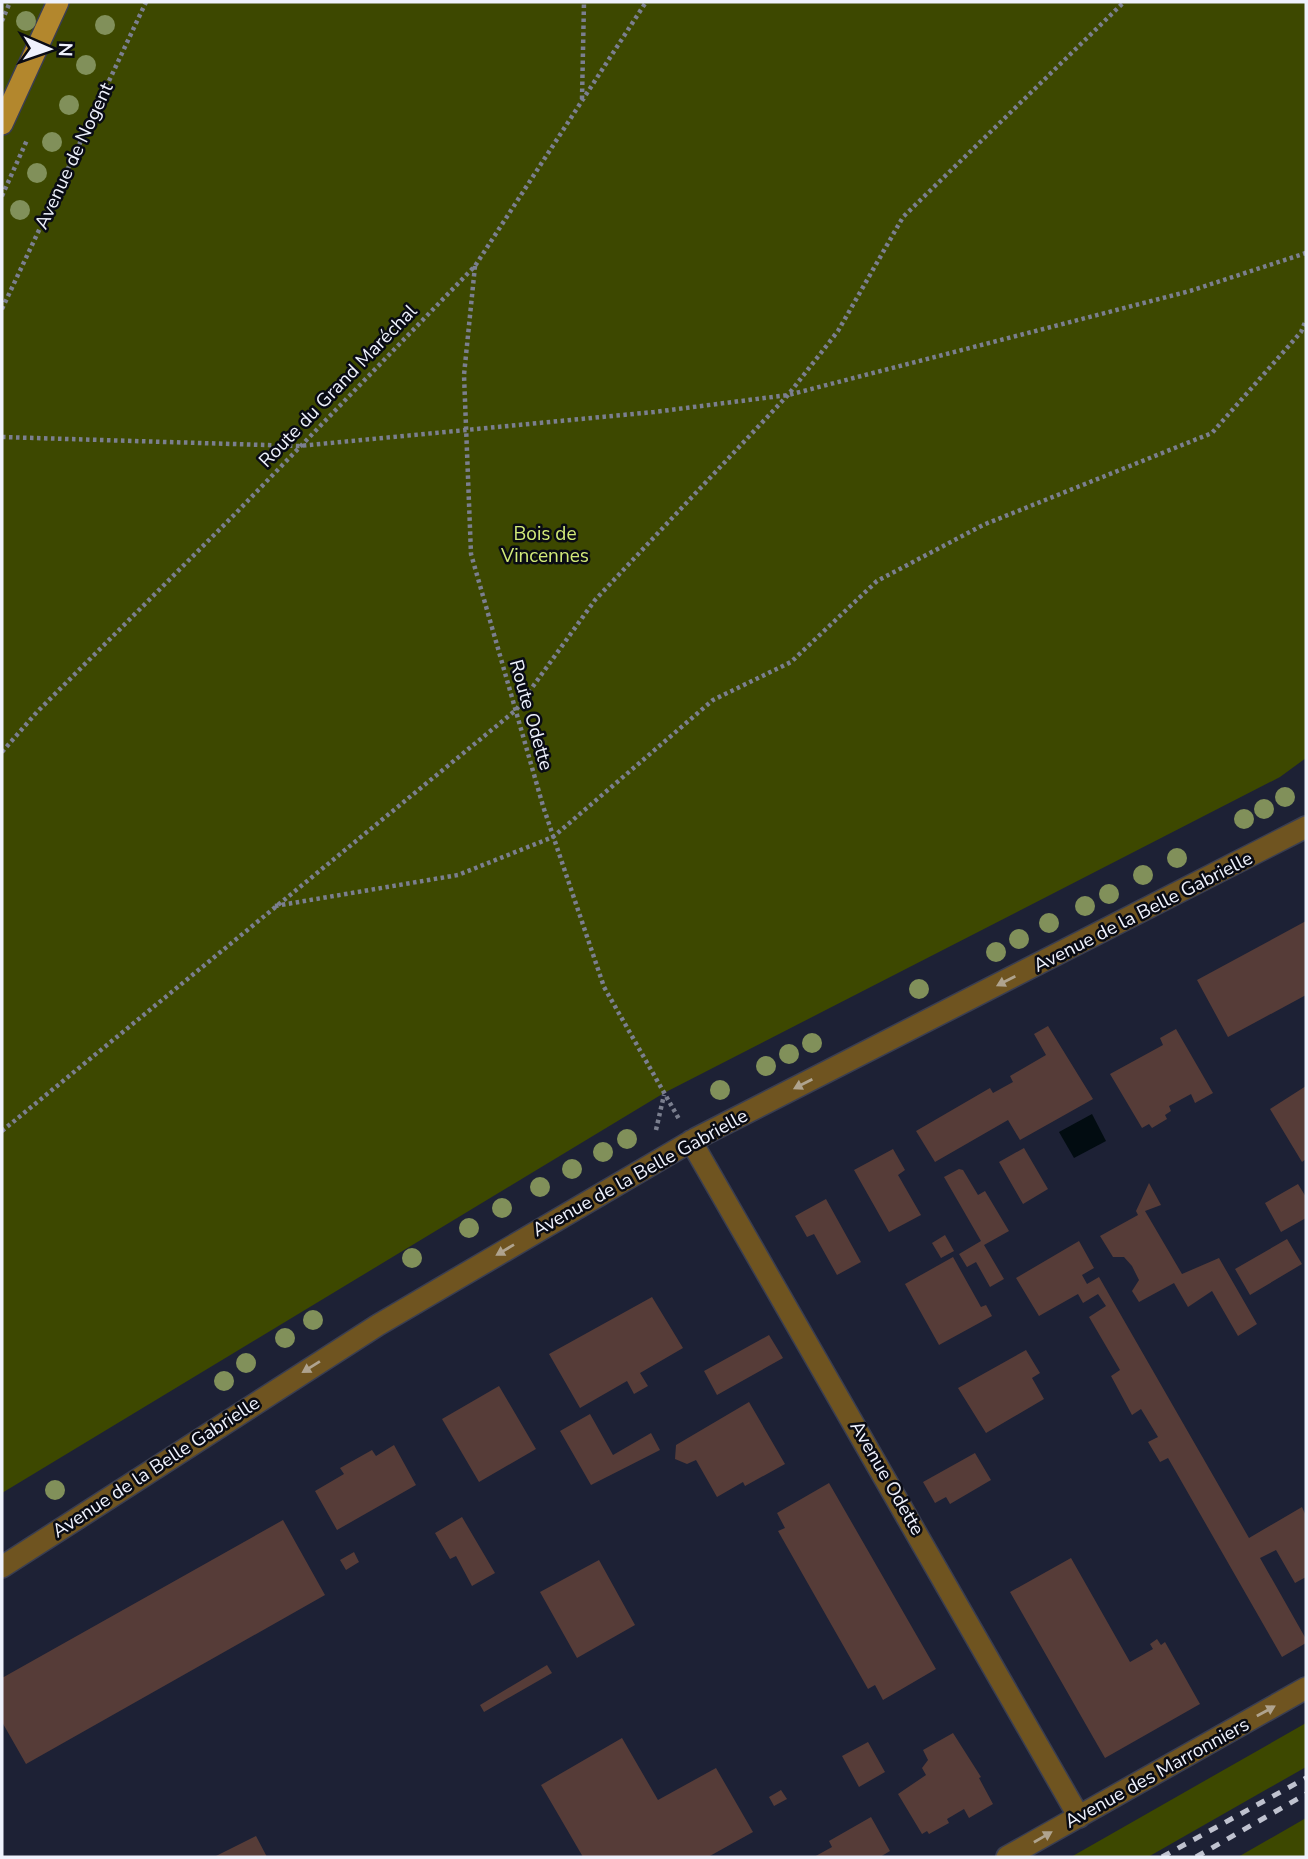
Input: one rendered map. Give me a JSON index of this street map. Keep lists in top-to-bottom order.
{
  "streets": {
    "street": ["Avenue de la Belle Gabrielle", "Avenue Odette", "Avenue des Marronniers"],
    "path": ["Avenue de Nogent", "Route du Grand Maréchal", "Route Odette"]
  },
  "crossings": [
    ["Route du Grand Maréchal", "Route Odette"],
    ["Route Odette", "Avenue de la Belle Gabrielle"],
    ["Route Odette", "Avenue Odette"],
    ["Avenue de la Belle Gabrielle", "Avenue Odette"],
    ["Avenue Odette", "Avenue des Marronniers"]
  ],
  "one_way": ["Avenue de la Belle Gabrielle", "Avenue des Marronniers"],
  "parks": ["Bois de Vincennes"],
  "north": "right"
}
